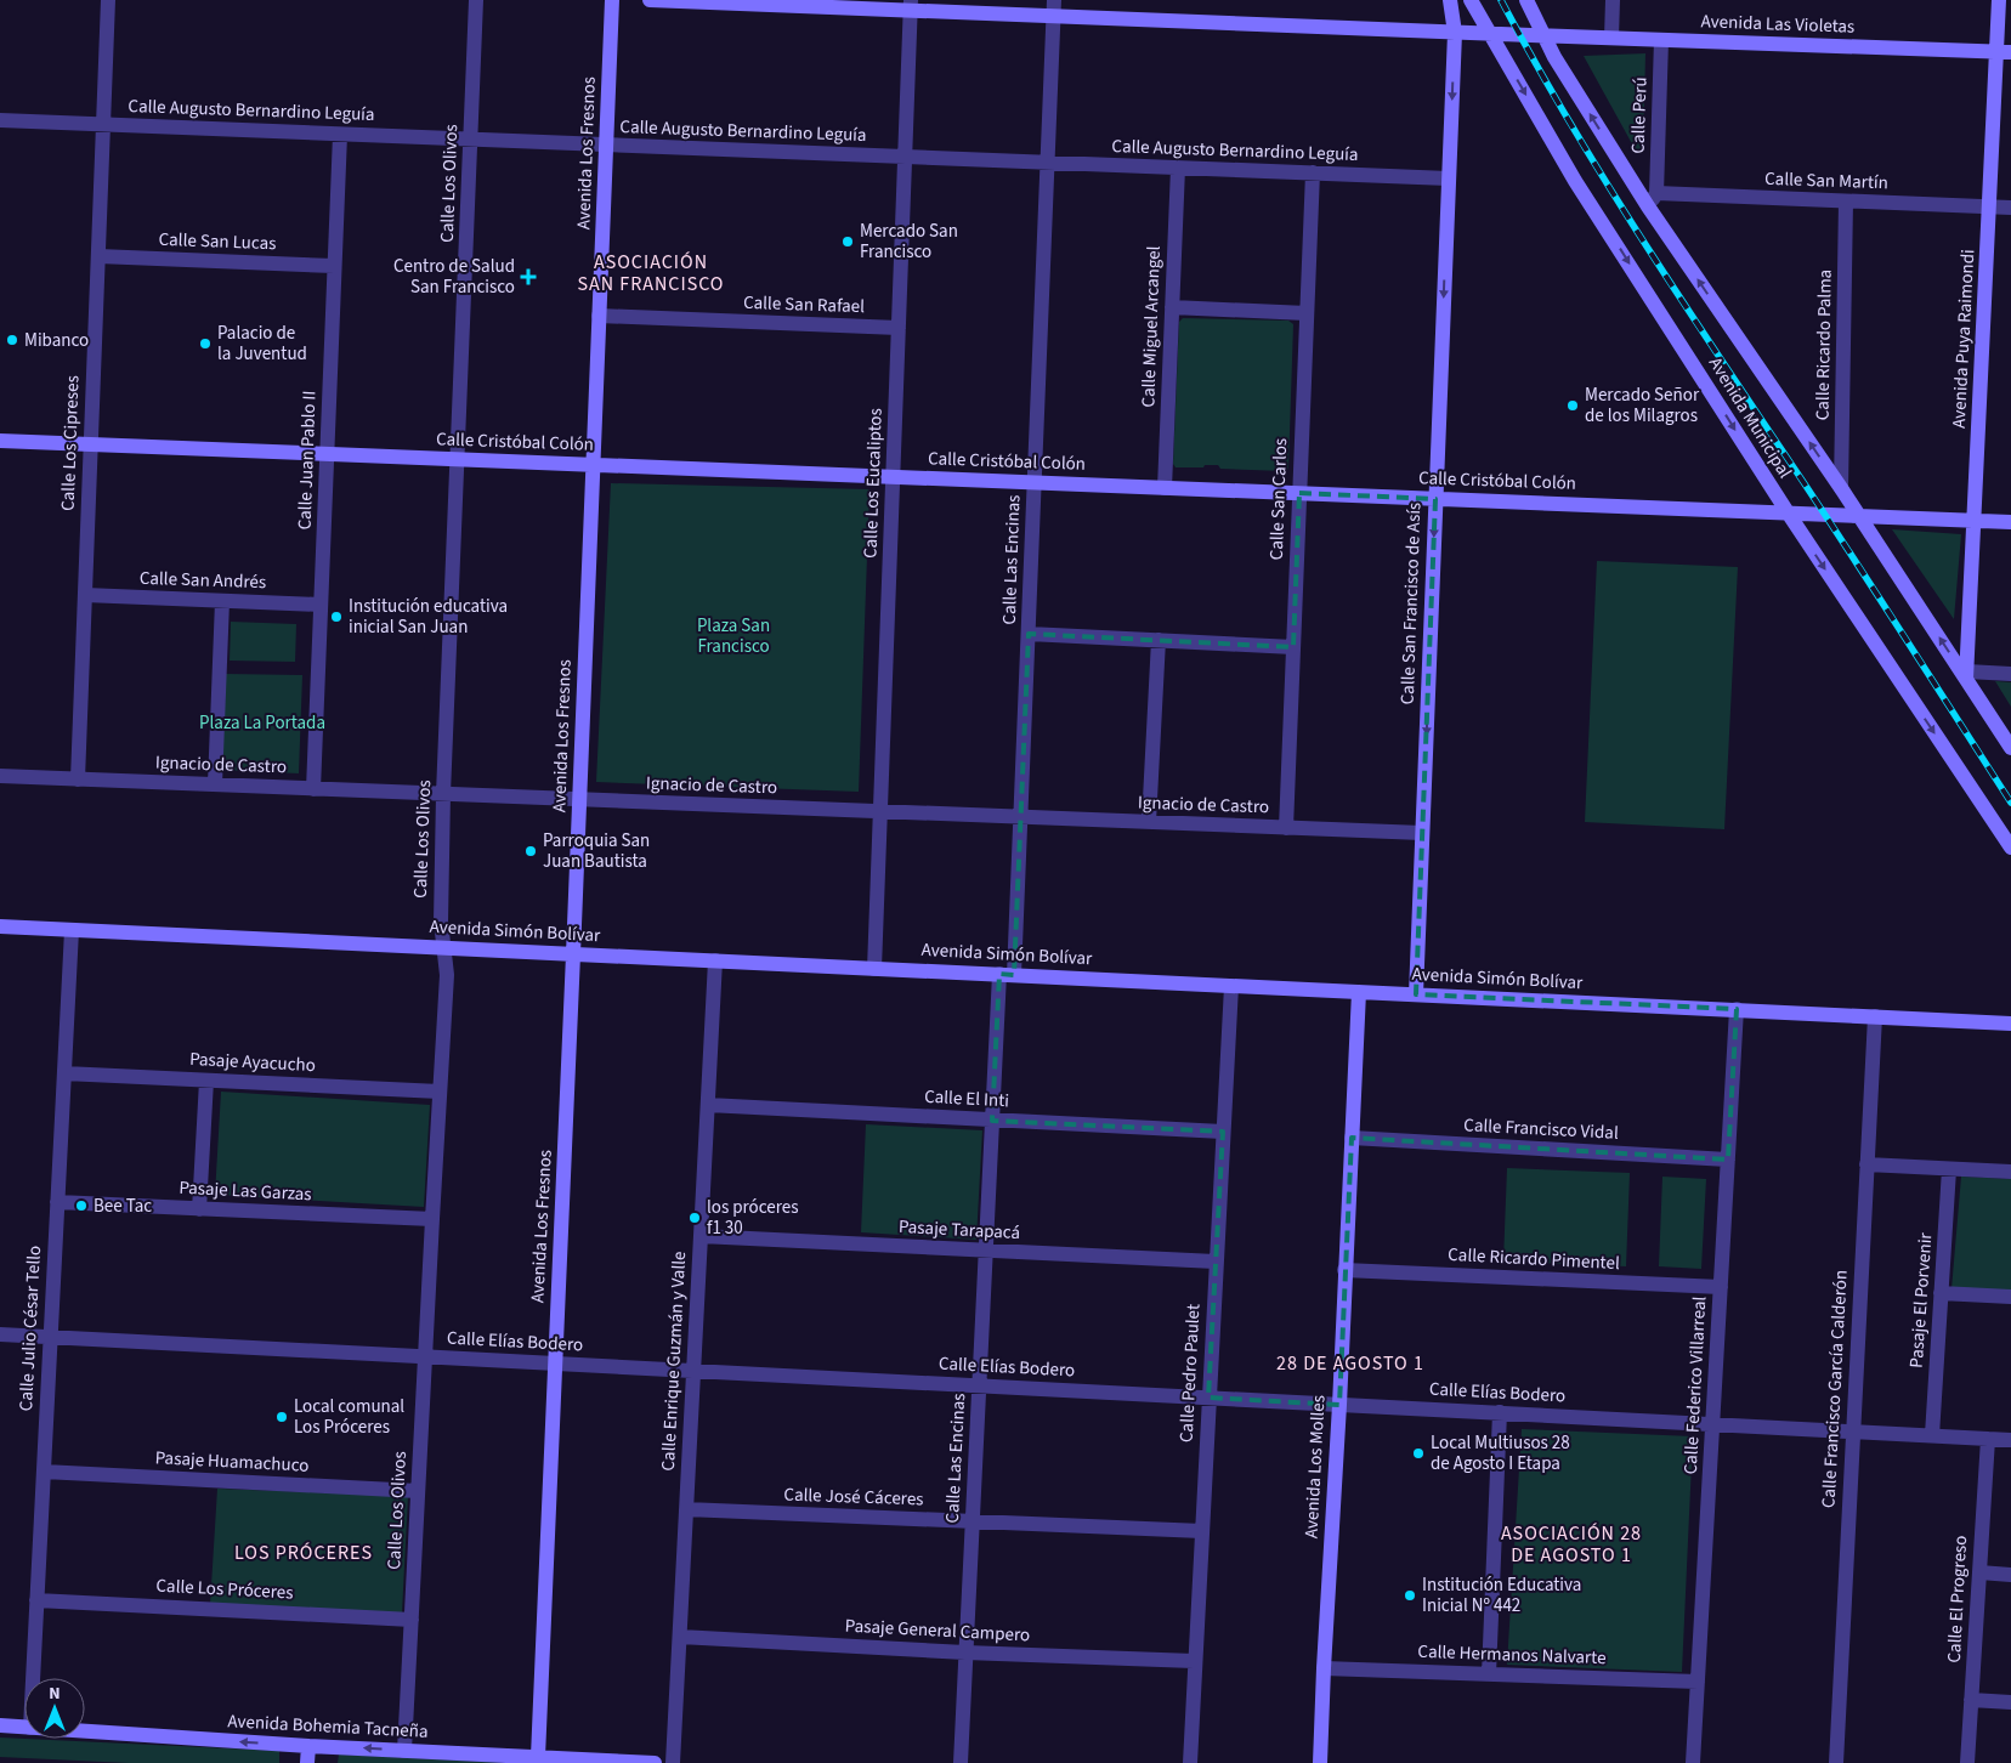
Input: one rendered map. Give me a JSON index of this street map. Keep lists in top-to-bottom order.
{
  "streets": {
    "street": [
      "Avenida Las Violetas",
      "Calle Augusto Bernardino Leguía",
      "Calle Perú",
      "Avenida Los Fresnos",
      "Calle San Martín",
      "Calle Los Olivos",
      "Calle San Lucas",
      "Calle San Rafael",
      "Calle Miguel Arcangel",
      "Avenida Puya Raimondi",
      "Calle Ricardo Palma",
      "Avenida Municipal",
      "Calle Cristóbal Colón",
      "Calle Los Cipreses",
      "Calle Juan Pablo II",
      "Calle Los Eucaliptos",
      "Calle San Carlos",
      "Calle Las Encinas",
      "Calle San Andrés",
      "Calle San Francisco de Asís",
      "Ignacio de Castro",
      "Avenida Simón Bolívar",
      "Pasaje Ayacucho",
      "Calle El Inti",
      "Calle Francisco Vidal",
      "Pasaje Las Garzas",
      "Pasaje Tarapacá",
      "Calle Ricardo Pimentel",
      "Pasaje El Porvenir",
      "Calle Julio César Tello",
      "Calle Elías Bodero",
      "Calle Enrique Guzmán y Valle",
      "Calle Pedro Paulet",
      "Calle Federico Villarreal",
      "Calle Francisco García Calderón",
      "Pasaje Huamachuco",
      "Avenida Los Molles",
      "Calle José Cáceres",
      "Calle Los Próceres",
      "Calle El Progreso",
      "Pasaje General Campero",
      "Calle Hermanos Nalvarte",
      "Avenida Bohemia Tacneña"
    ]
  },
  "crossings": [
    ["Avenida Las Violetas", "Calle Perú"],
    ["Avenida Las Violetas", "Avenida Puya Raimondi"],
    ["Avenida Las Violetas", "Avenida Municipal"],
    ["Avenida Las Violetas", "Calle Los Eucaliptos"],
    ["Avenida Las Violetas", "Calle Las Encinas"],
    ["Avenida Las Violetas", "Calle San Francisco de Asís"],
    ["Calle Augusto Bernardino Leguía", "Avenida Los Fresnos"],
    ["Calle Augusto Bernardino Leguía", "Calle Los Olivos"],
    ["Calle Augusto Bernardino Leguía", "Calle Miguel Arcangel"],
    ["Calle Augusto Bernardino Leguía", "Calle Los Cipreses"],
    ["Calle Augusto Bernardino Leguía", "Calle Juan Pablo II"],
    ["Calle Augusto Bernardino Leguía", "Calle Los Eucaliptos"],
    ["Calle Augusto Bernardino Leguía", "Calle San Carlos"],
    ["Calle Augusto Bernardino Leguía", "Calle Las Encinas"],
    ["Calle Augusto Bernardino Leguía", "Calle San Francisco de Asís"],
    ["Calle Perú", "Calle San Martín"],
    ["Avenida Los Fresnos", "Calle San Rafael"],
    ["Avenida Los Fresnos", "Calle Cristóbal Colón"],
    ["Avenida Los Fresnos", "Ignacio de Castro"],
    ["Avenida Los Fresnos", "Avenida Simón Bolívar"],
    ["Avenida Los Fresnos", "Calle Elías Bodero"],
    ["Avenida Los Fresnos", "Avenida Bohemia Tacneña"],
    ["Calle San Martín", "Avenida Puya Raimondi"],
    ["Calle San Martín", "Calle Ricardo Palma"],
    ["Calle Los Olivos", "Calle Cristóbal Colón"],
    ["Calle Los Olivos", "Ignacio de Castro"],
    ["Calle Los Olivos", "Avenida Simón Bolívar"],
    ["Calle Los Olivos", "Pasaje Ayacucho"],
    ["Calle Los Olivos", "Pasaje Las Garzas"],
    ["Calle Los Olivos", "Calle Elías Bodero"],
    ["Calle Los Olivos", "Pasaje Huamachuco"],
    ["Calle Los Olivos", "Calle Los Próceres"],
    ["Calle Los Olivos", "Avenida Bohemia Tacneña"],
    ["Calle San Lucas", "Calle Los Cipreses"],
    ["Calle San Lucas", "Calle Juan Pablo II"],
    ["Calle San Rafael", "Calle Los Eucaliptos"],
    ["Calle Miguel Arcangel", "Calle Cristóbal Colón"],
    ["Avenida Puya Raimondi", "Avenida Municipal"],
    ["Avenida Puya Raimondi", "Calle Cristóbal Colón"],
    ["Calle Ricardo Palma", "Avenida Municipal"],
    ["Avenida Municipal", "Calle Cristóbal Colón"],
    ["Calle Cristóbal Colón", "Calle Los Cipreses"],
    ["Calle Cristóbal Colón", "Calle Juan Pablo II"],
    ["Calle Cristóbal Colón", "Calle Los Eucaliptos"],
    ["Calle Cristóbal Colón", "Calle San Carlos"],
    ["Calle Cristóbal Colón", "Calle Las Encinas"],
    ["Calle Cristóbal Colón", "Calle San Francisco de Asís"],
    ["Calle Los Cipreses", "Calle San Andrés"],
    ["Calle Los Cipreses", "Ignacio de Castro"],
    ["Calle Juan Pablo II", "Calle San Andrés"],
    ["Calle Juan Pablo II", "Ignacio de Castro"],
    ["Calle Los Eucaliptos", "Ignacio de Castro"],
    ["Calle Los Eucaliptos", "Avenida Simón Bolívar"],
    ["Calle San Carlos", "Ignacio de Castro"],
    ["Calle Las Encinas", "Ignacio de Castro"],
    ["Calle Las Encinas", "Avenida Simón Bolívar"],
    ["Calle Las Encinas", "Calle El Inti"],
    ["Calle Las Encinas", "Pasaje Tarapacá"],
    ["Calle Las Encinas", "Calle Elías Bodero"],
    ["Calle Las Encinas", "Calle José Cáceres"],
    ["Calle Las Encinas", "Pasaje General Campero"],
    ["Calle San Francisco de Asís", "Ignacio de Castro"],
    ["Calle San Francisco de Asís", "Avenida Simón Bolívar"],
    ["Avenida Simón Bolívar", "Calle Julio César Tello"],
    ["Avenida Simón Bolívar", "Calle Enrique Guzmán y Valle"],
    ["Avenida Simón Bolívar", "Calle Pedro Paulet"],
    ["Avenida Simón Bolívar", "Calle Federico Villarreal"],
    ["Avenida Simón Bolívar", "Calle Francisco García Calderón"],
    ["Avenida Simón Bolívar", "Avenida Los Molles"],
    ["Pasaje Ayacucho", "Calle Julio César Tello"],
    ["Calle El Inti", "Calle Enrique Guzmán y Valle"],
    ["Calle El Inti", "Calle Pedro Paulet"],
    ["Calle Francisco Vidal", "Calle Federico Villarreal"],
    ["Calle Francisco Vidal", "Avenida Los Molles"],
    ["Pasaje Las Garzas", "Calle Julio César Tello"],
    ["Pasaje Tarapacá", "Calle Enrique Guzmán y Valle"],
    ["Pasaje Tarapacá", "Calle Pedro Paulet"],
    ["Calle Ricardo Pimentel", "Calle Federico Villarreal"],
    ["Calle Ricardo Pimentel", "Avenida Los Molles"],
    ["Pasaje El Porvenir", "Calle Elías Bodero"],
    ["Calle Julio César Tello", "Calle Elías Bodero"],
    ["Calle Julio César Tello", "Pasaje Huamachuco"],
    ["Calle Julio César Tello", "Calle Los Próceres"],
    ["Calle Elías Bodero", "Calle Enrique Guzmán y Valle"],
    ["Calle Elías Bodero", "Calle Pedro Paulet"],
    ["Calle Elías Bodero", "Calle Federico Villarreal"],
    ["Calle Elías Bodero", "Calle Francisco García Calderón"],
    ["Calle Elías Bodero", "Avenida Los Molles"],
    ["Calle Elías Bodero", "Calle El Progreso"],
    ["Calle Enrique Guzmán y Valle", "Calle José Cáceres"],
    ["Calle Enrique Guzmán y Valle", "Pasaje General Campero"],
    ["Calle Pedro Paulet", "Calle José Cáceres"],
    ["Calle Pedro Paulet", "Pasaje General Campero"],
    ["Calle Federico Villarreal", "Calle Hermanos Nalvarte"],
    ["Avenida Los Molles", "Calle Hermanos Nalvarte"]
  ],
  "one_way": ["Calle San Francisco de Asís", "Avenida Bohemia Tacneña"],
  "districts": [
    "ASOCIACIÓN SAN FRANCISCO",
    "28 DE AGOSTO 1",
    "ASOCIACIÓN 28 DE AGOSTO 1",
    "LOS PRÓCERES"
  ],
  "parks": ["Plaza San Francisco", "Plaza La Portada"],
  "places": {
    "other": [
      "Mercado San Francisco",
      "Mibanco",
      "Palacio de la Juventud",
      "Mercado Señor de los Milagros",
      "Institución educativa inicial San Juan",
      "Parroquia San Juan Bautista",
      "Bee Tac",
      "los próceres f1 30",
      "Local comunal Los Próceres",
      "Local Multiusos 28 de Agosto I Etapa",
      "Institución Educativa Inicial Nº 442"
    ],
    "health": ["Centro de Salud San Francisco"]
  },
  "north": "top"
}
